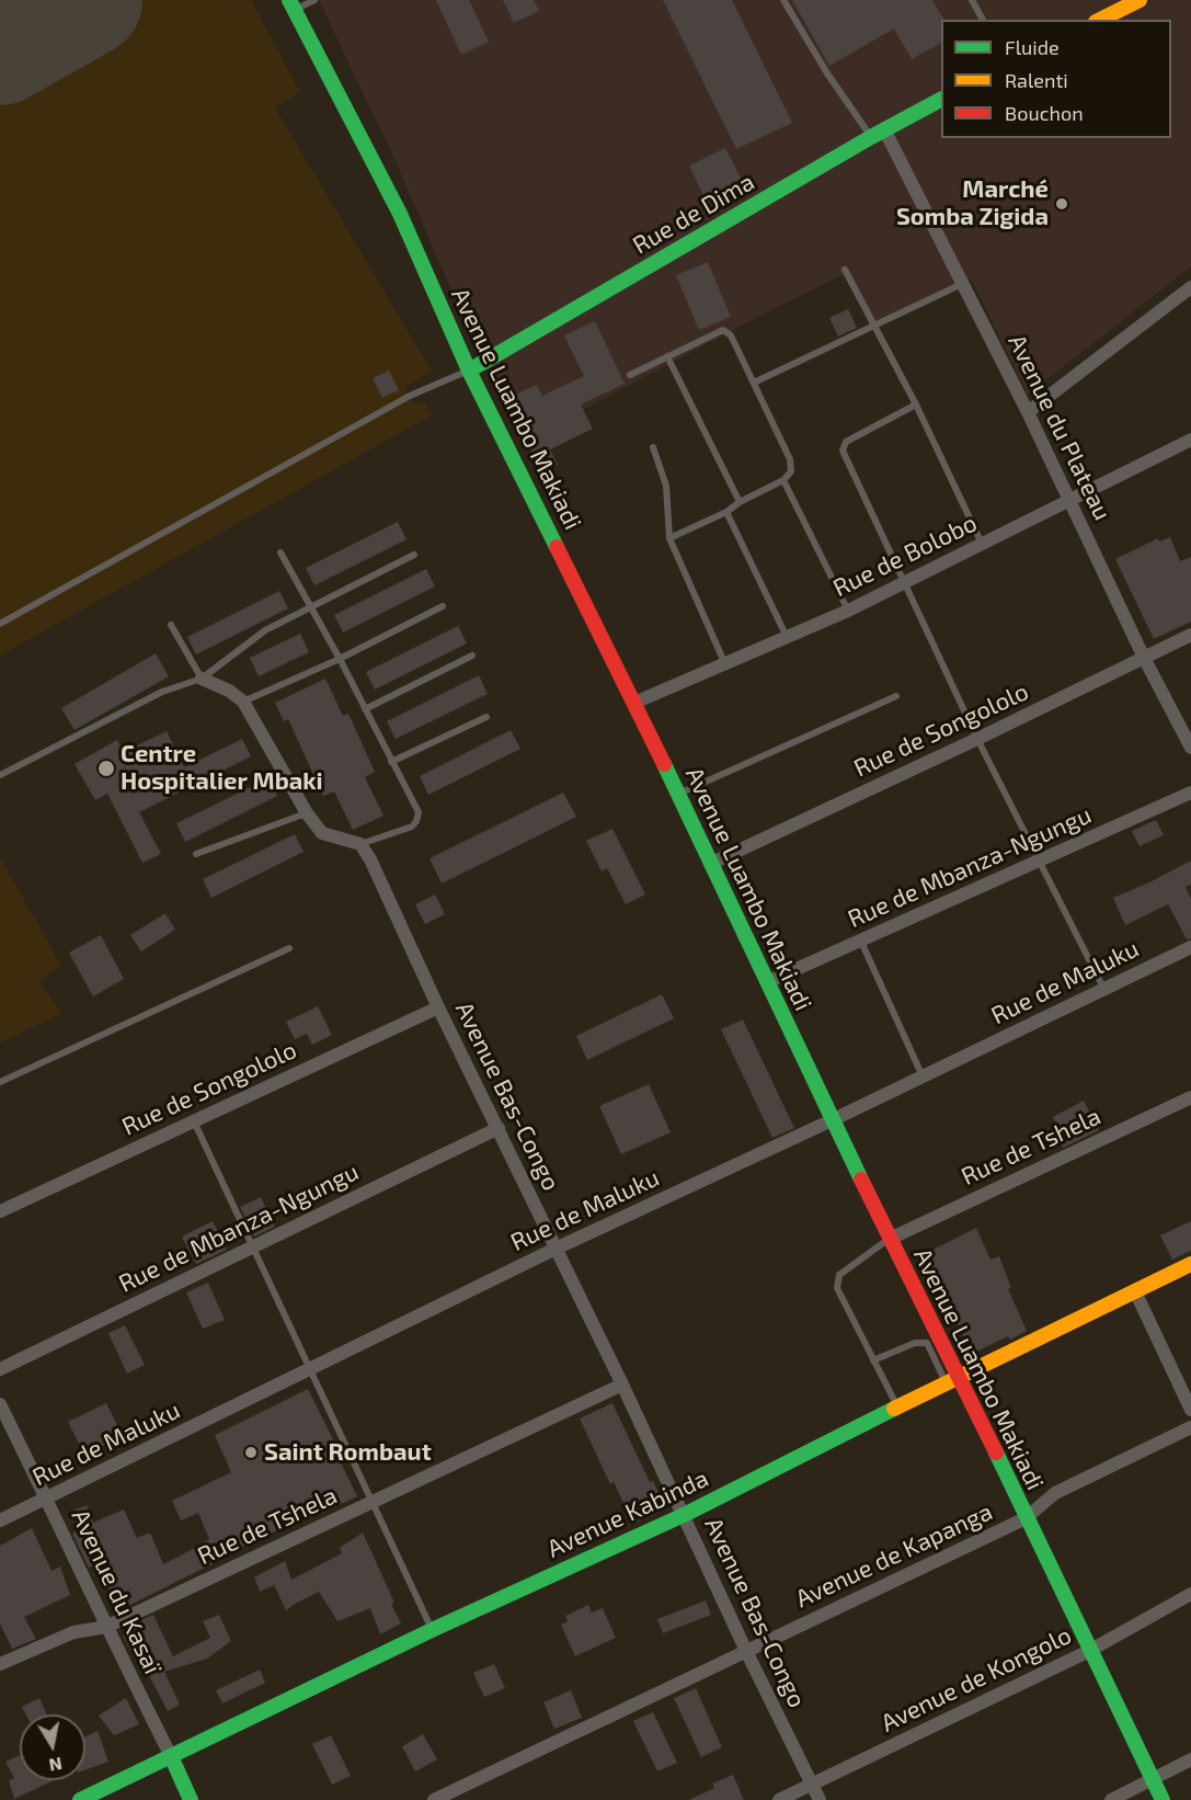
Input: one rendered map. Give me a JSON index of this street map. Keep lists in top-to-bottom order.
{
  "streets": {
    "main road": [
      "Rue de Dima",
      "Avenue Luambo Makiadi",
      "Avenue Kabinda",
      "Avenue du Kasaï"
    ],
    "street": [
      "Avenue du Plateau",
      "Rue de Bolobo",
      "Rue de Songololo",
      "Rue de Mbanza-Ngungu",
      "Rue de Maluku",
      "Avenue Bas-Congo",
      "Rue de Tshela",
      "Avenue de Kapanga",
      "Avenue de Kongolo"
    ]
  },
  "crossings": [
    ["Rue de Dima", "Avenue Luambo Makiadi"],
    ["Rue de Dima", "Avenue du Plateau"],
    ["Avenue Luambo Makiadi", "Rue de Bolobo"],
    ["Avenue Luambo Makiadi", "Rue de Songololo"],
    ["Avenue Luambo Makiadi", "Rue de Mbanza-Ngungu"],
    ["Avenue Luambo Makiadi", "Rue de Maluku"],
    ["Avenue Luambo Makiadi", "Rue de Tshela"],
    ["Avenue Luambo Makiadi", "Avenue Kabinda"],
    ["Avenue Luambo Makiadi", "Avenue de Kapanga"],
    ["Avenue Luambo Makiadi", "Avenue de Kongolo"],
    ["Avenue du Plateau", "Rue de Bolobo"],
    ["Avenue du Plateau", "Rue de Songololo"],
    ["Rue de Songololo", "Avenue Bas-Congo"],
    ["Rue de Mbanza-Ngungu", "Avenue Bas-Congo"],
    ["Rue de Maluku", "Avenue Bas-Congo"],
    ["Rue de Maluku", "Avenue du Kasaï"],
    ["Avenue Bas-Congo", "Rue de Tshela"],
    ["Avenue Bas-Congo", "Avenue Kabinda"],
    ["Avenue Bas-Congo", "Avenue de Kapanga"],
    ["Avenue Bas-Congo", "Avenue de Kongolo"],
    ["Rue de Tshela", "Avenue du Kasaï"],
    ["Avenue Kabinda", "Avenue du Kasaï"]
  ],
  "places": ["Marché Somba Zigida", "Centre Hospitalier Mbaki", "Saint Rombaut"],
  "legend": ["Fluide", "Ralenti", "Bouchon"],
  "north": "bottom"
}
